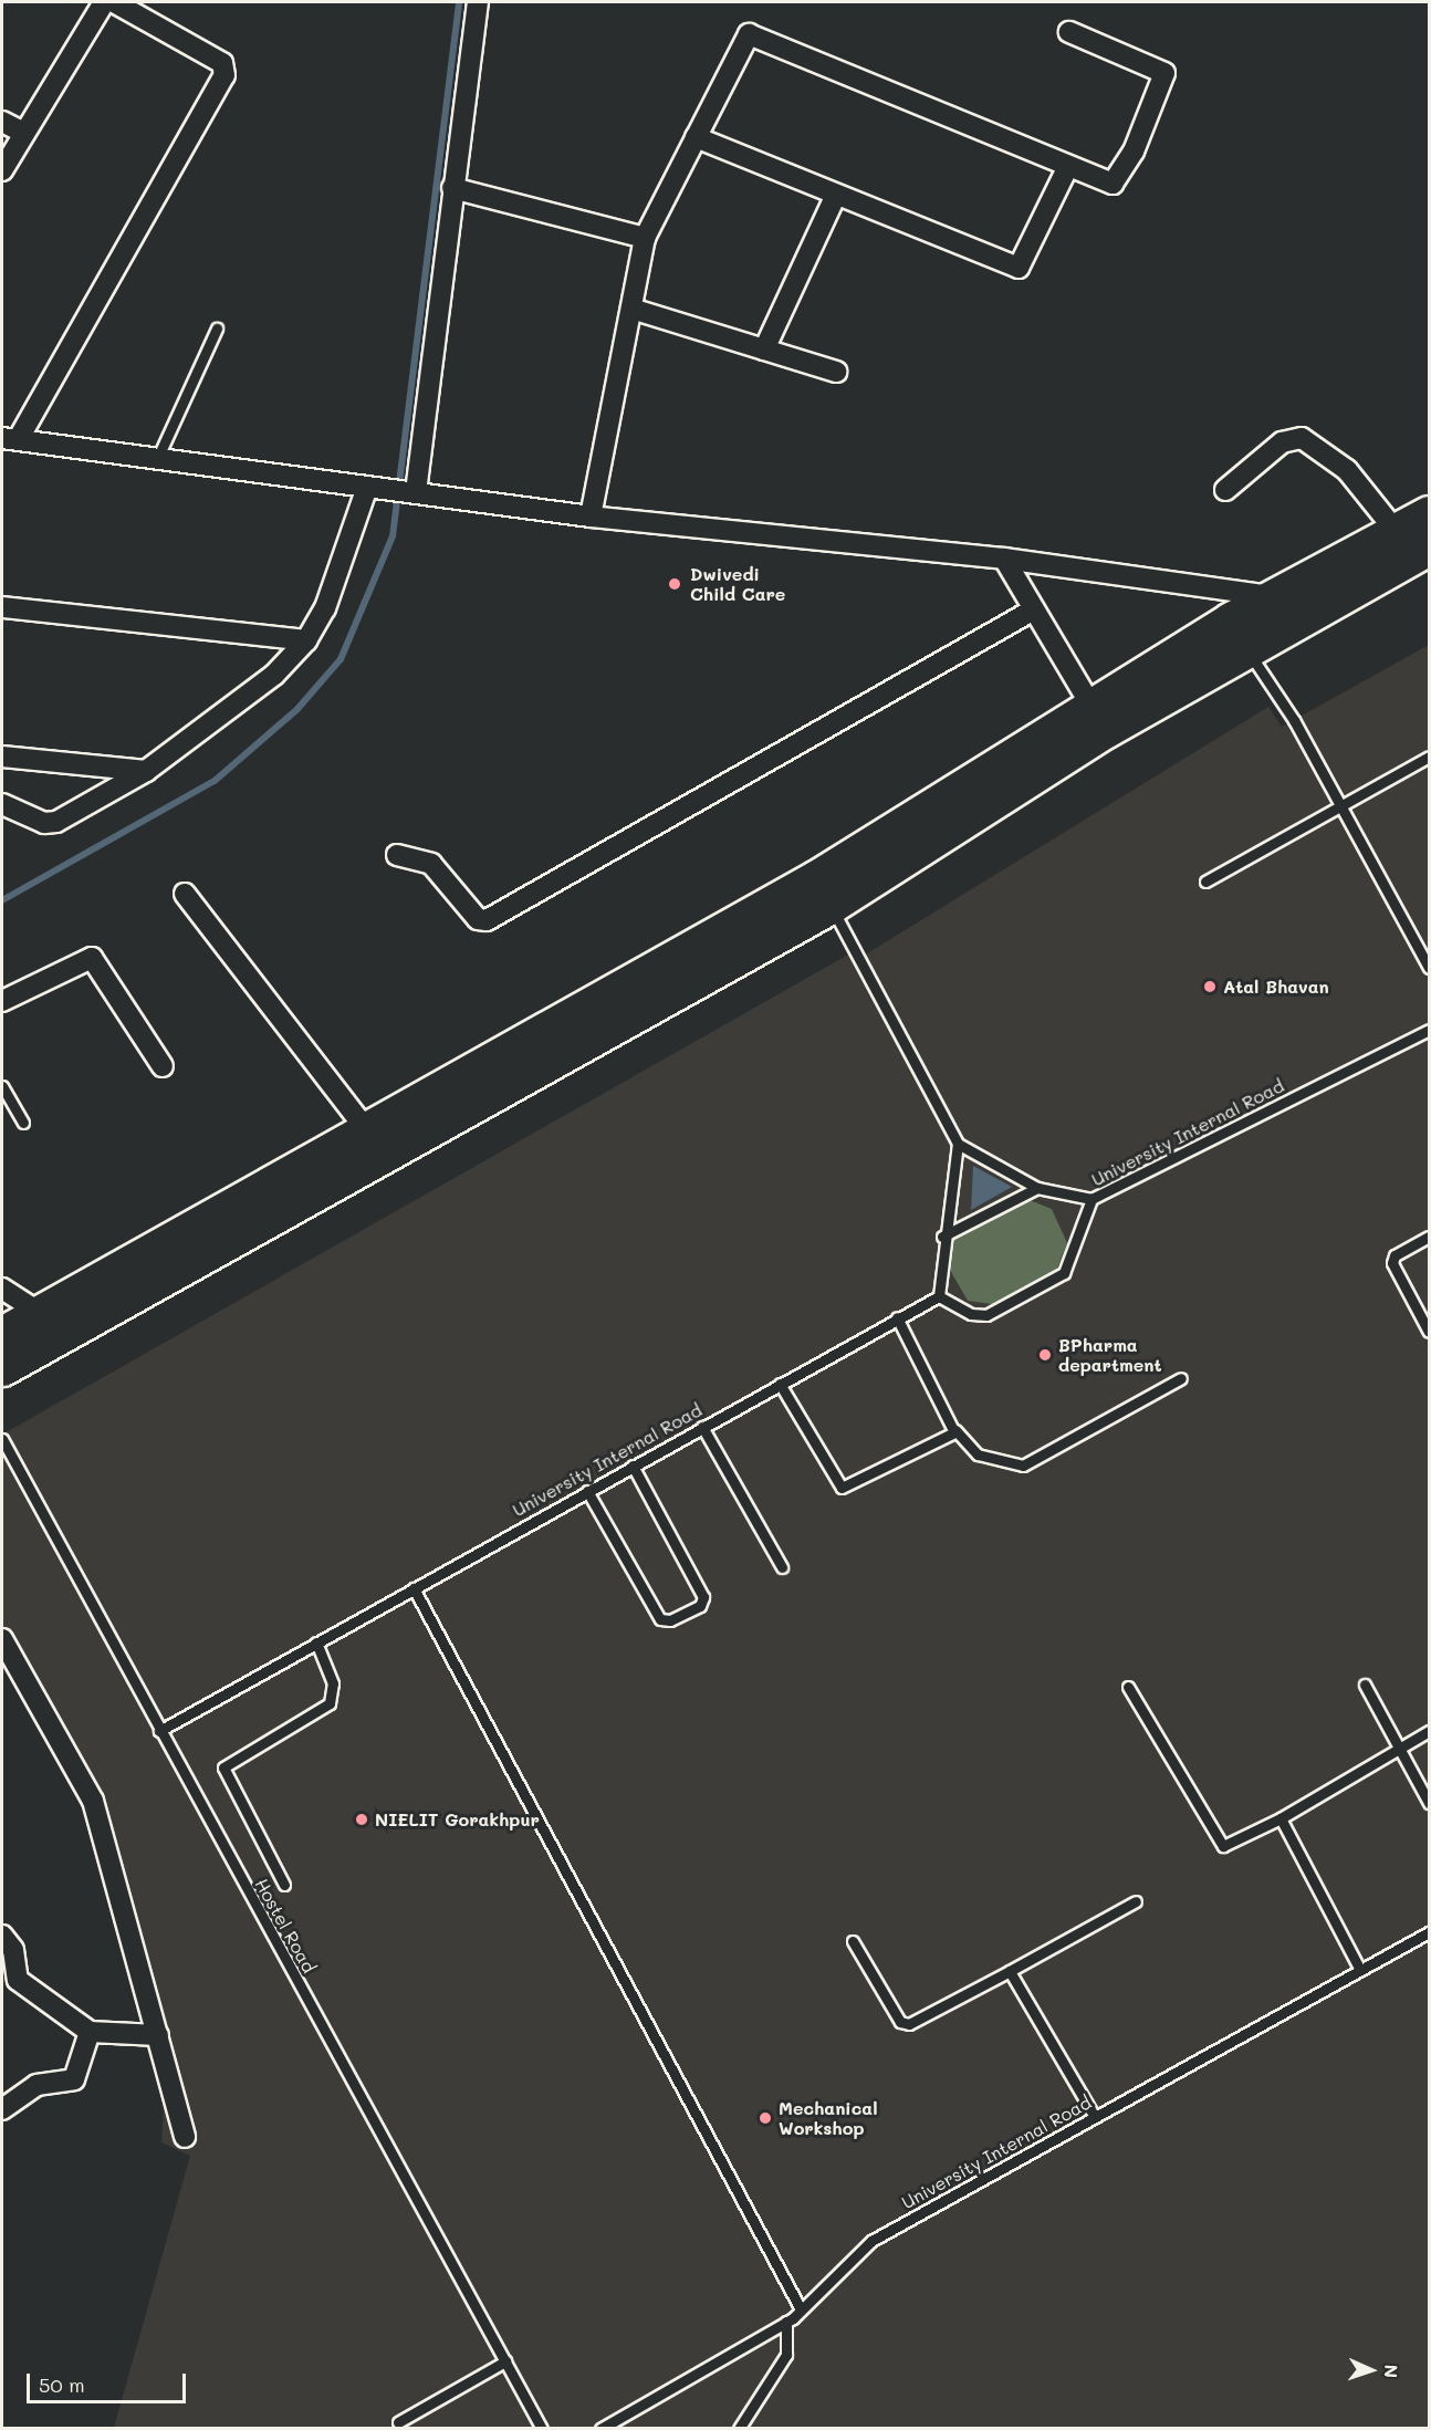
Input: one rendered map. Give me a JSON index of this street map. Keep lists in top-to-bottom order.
{
  "streets": {
    "lane": ["University Internal Road", "Hostel Road"]
  },
  "crossings": [
    ["University Internal Road", "Hostel Road"]
  ],
  "places": [
    "Dwivedi Child Care",
    "Atal Bhavan",
    "BPharma department",
    "NIELIT Gorakhpur",
    "Mechanical Workshop"
  ],
  "scale_bar": "50 m",
  "north": "right"
}
